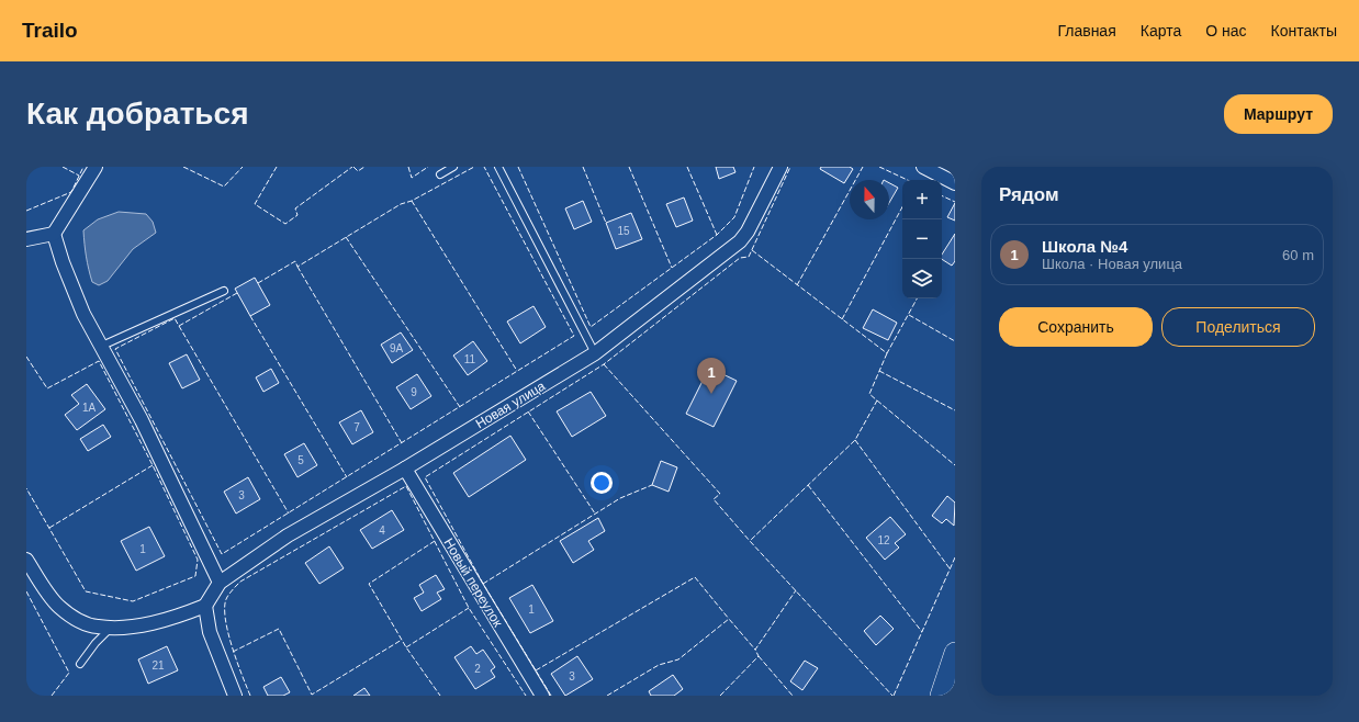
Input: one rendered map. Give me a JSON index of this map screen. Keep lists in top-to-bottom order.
{
  "streets": {
    "street": ["Новая улица", "Новый переулок"]
  },
  "crossings": [
    ["Новая улица", "Новый переулок"]
  ],
  "house_numbers": [
    "15",
    "9А",
    "11",
    "9",
    "1А",
    "7",
    "5",
    "3",
    "4",
    "12",
    "1",
    "1",
    "21",
    "2",
    "3"
  ],
  "north": "top",
  "page": {
    "header": "Trailo",
    "nav": [
      "Главная",
      "Карта",
      "О нас",
      "Контакты"
    ],
    "buttons": [
      "Маршрут",
      ["Сохранить", "Поделиться"]
    ],
    "title": "Как добраться",
    "heading": "Рядом",
    "map_buttons": ["+", "−"],
    "list": [
      {
        "mark": "1",
        "name": "Школа №4",
        "note": "Школа · Новая улица",
        "value": "60 m"
      }
    ],
    "pins": "1"
  }
}
